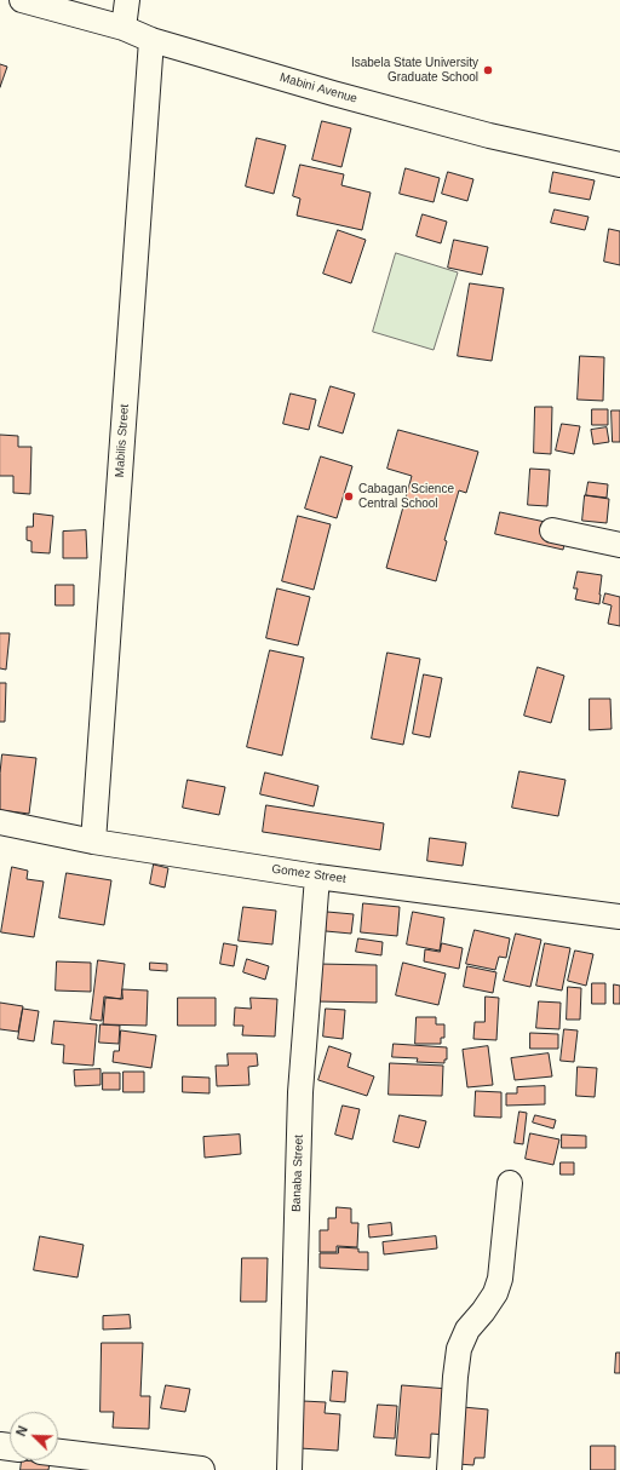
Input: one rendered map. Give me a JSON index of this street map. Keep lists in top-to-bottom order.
{
  "streets": {
    "street": [
      "Mabini Avenue",
      "Mabilis Street",
      "Gomez Street",
      "Banaba Street"
    ]
  },
  "crossings": [
    ["Mabini Avenue", "Mabilis Street"],
    ["Mabilis Street", "Gomez Street"],
    ["Gomez Street", "Banaba Street"]
  ],
  "places": ["Isabela State University Graduate School", "Cabagan Science Central School"],
  "north": "top left"
}
